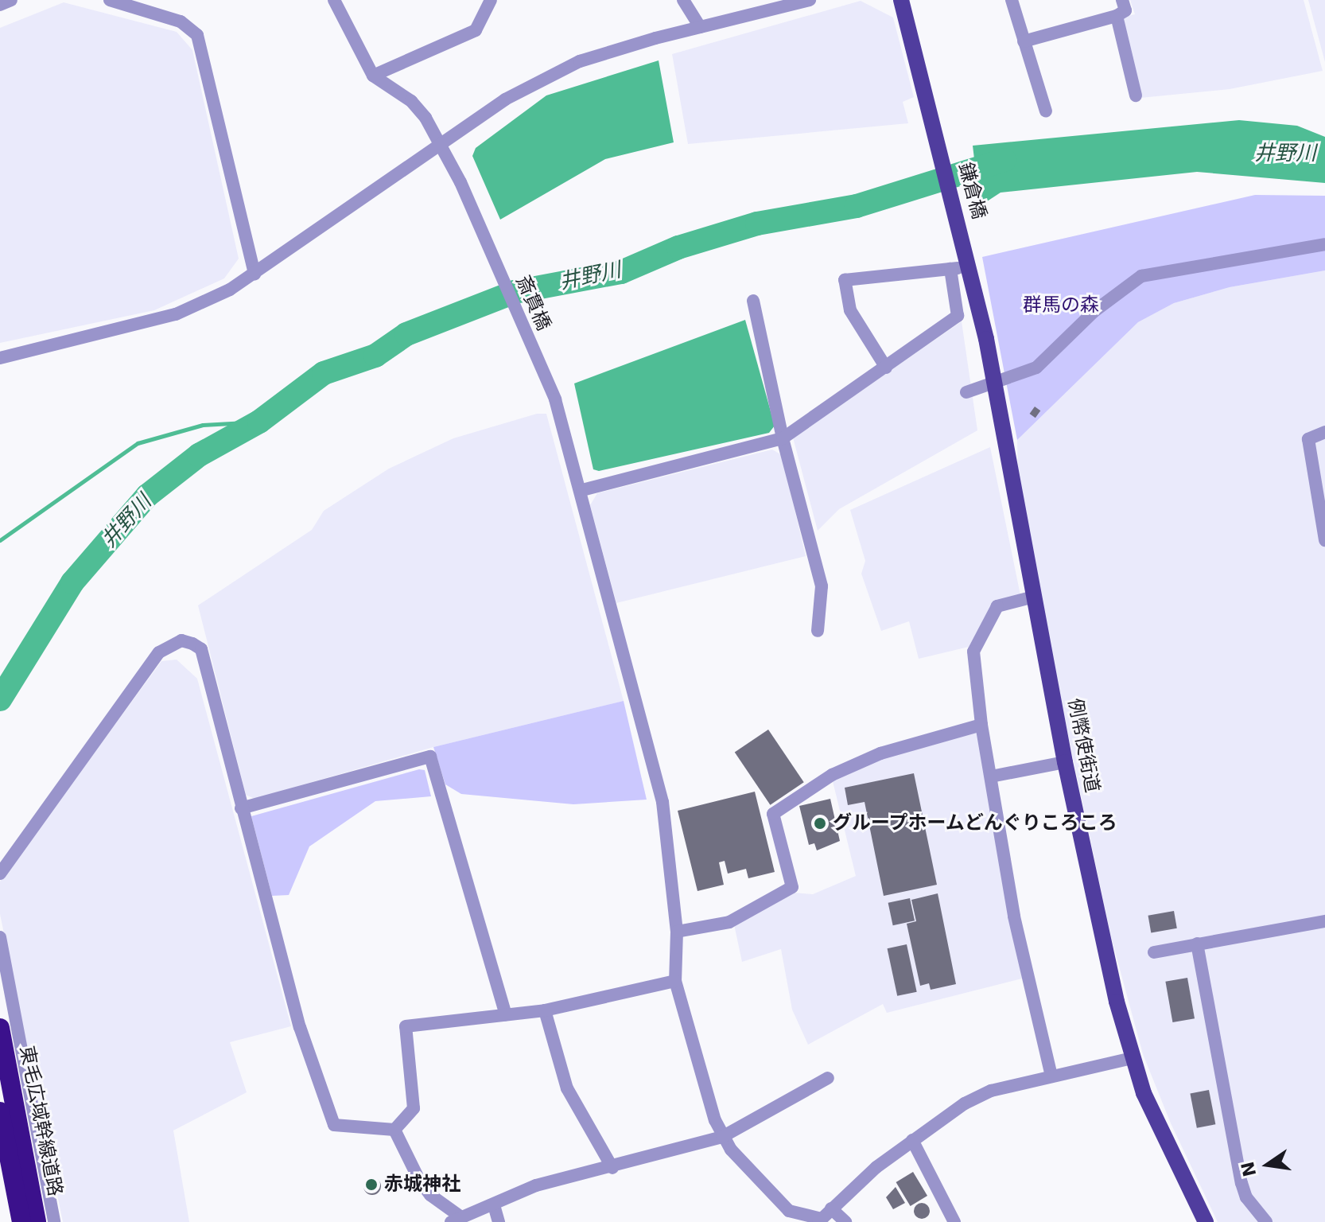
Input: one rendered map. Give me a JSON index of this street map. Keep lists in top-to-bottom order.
{
  "streets": {
    "highway": ["東毛広域幹線道路"],
    "main road": ["鎌倉橋", "例幣使街道"],
    "street": ["斎貫橋"]
  },
  "crossings": [
    ["鎌倉橋", "例幣使街道"]
  ],
  "water": ["井野川"],
  "parks": ["群馬の森"],
  "places": ["グループホームどんぐりころころ", "赤城神社"],
  "north": "left"
}
